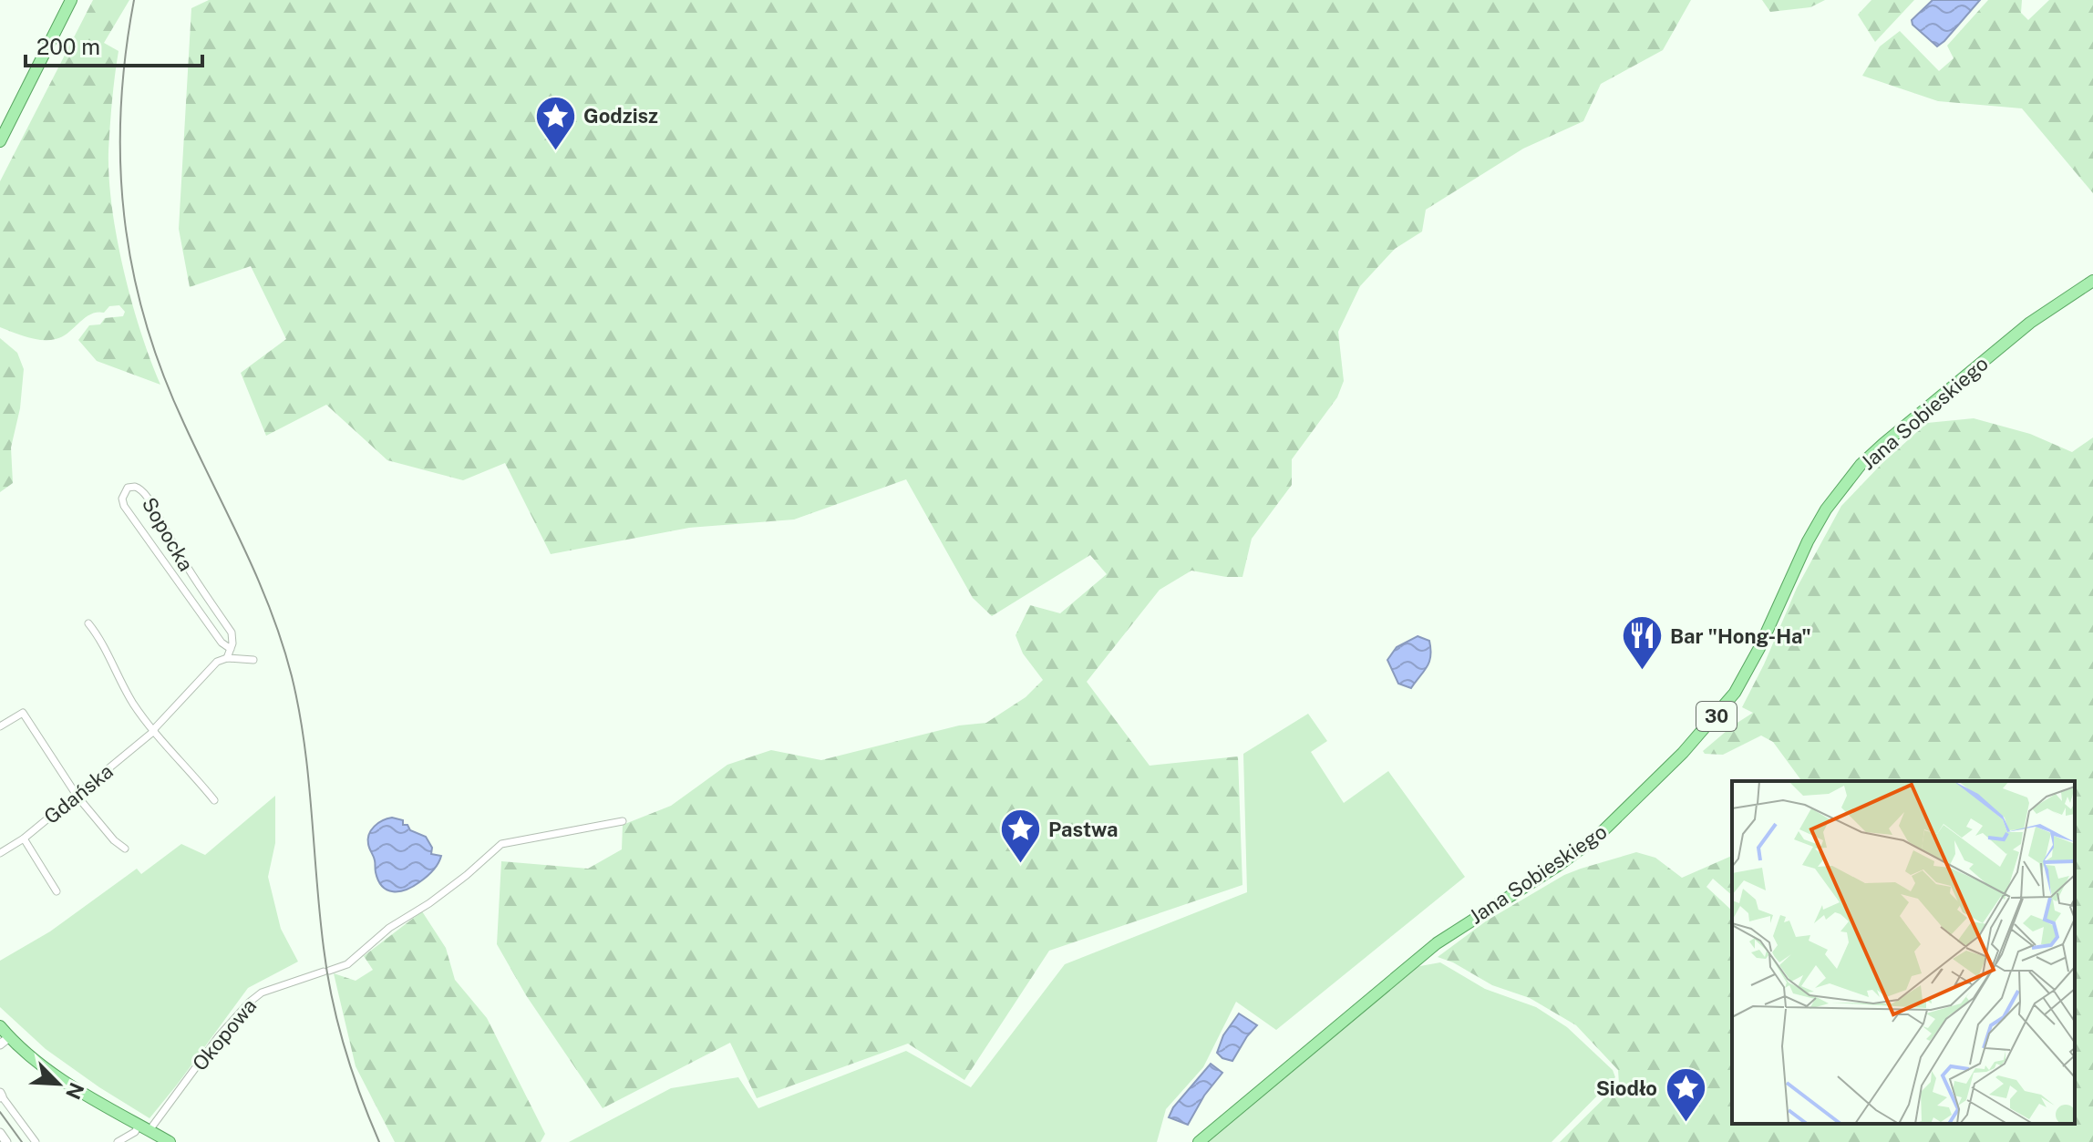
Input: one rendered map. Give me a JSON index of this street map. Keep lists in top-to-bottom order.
{
  "streets": {
    "main road": ["Jana Sobieskiego", "30"],
    "street": ["Sopocka", "Gdańska", "Okopowa"]
  },
  "places": {
    "place": ["Godzisz", "Pastwa", "Siodło"],
    "restaurant": ["Bar \"Hong-Ha\""]
  },
  "scale_bar": "200 m",
  "north": "bottom right"
}
